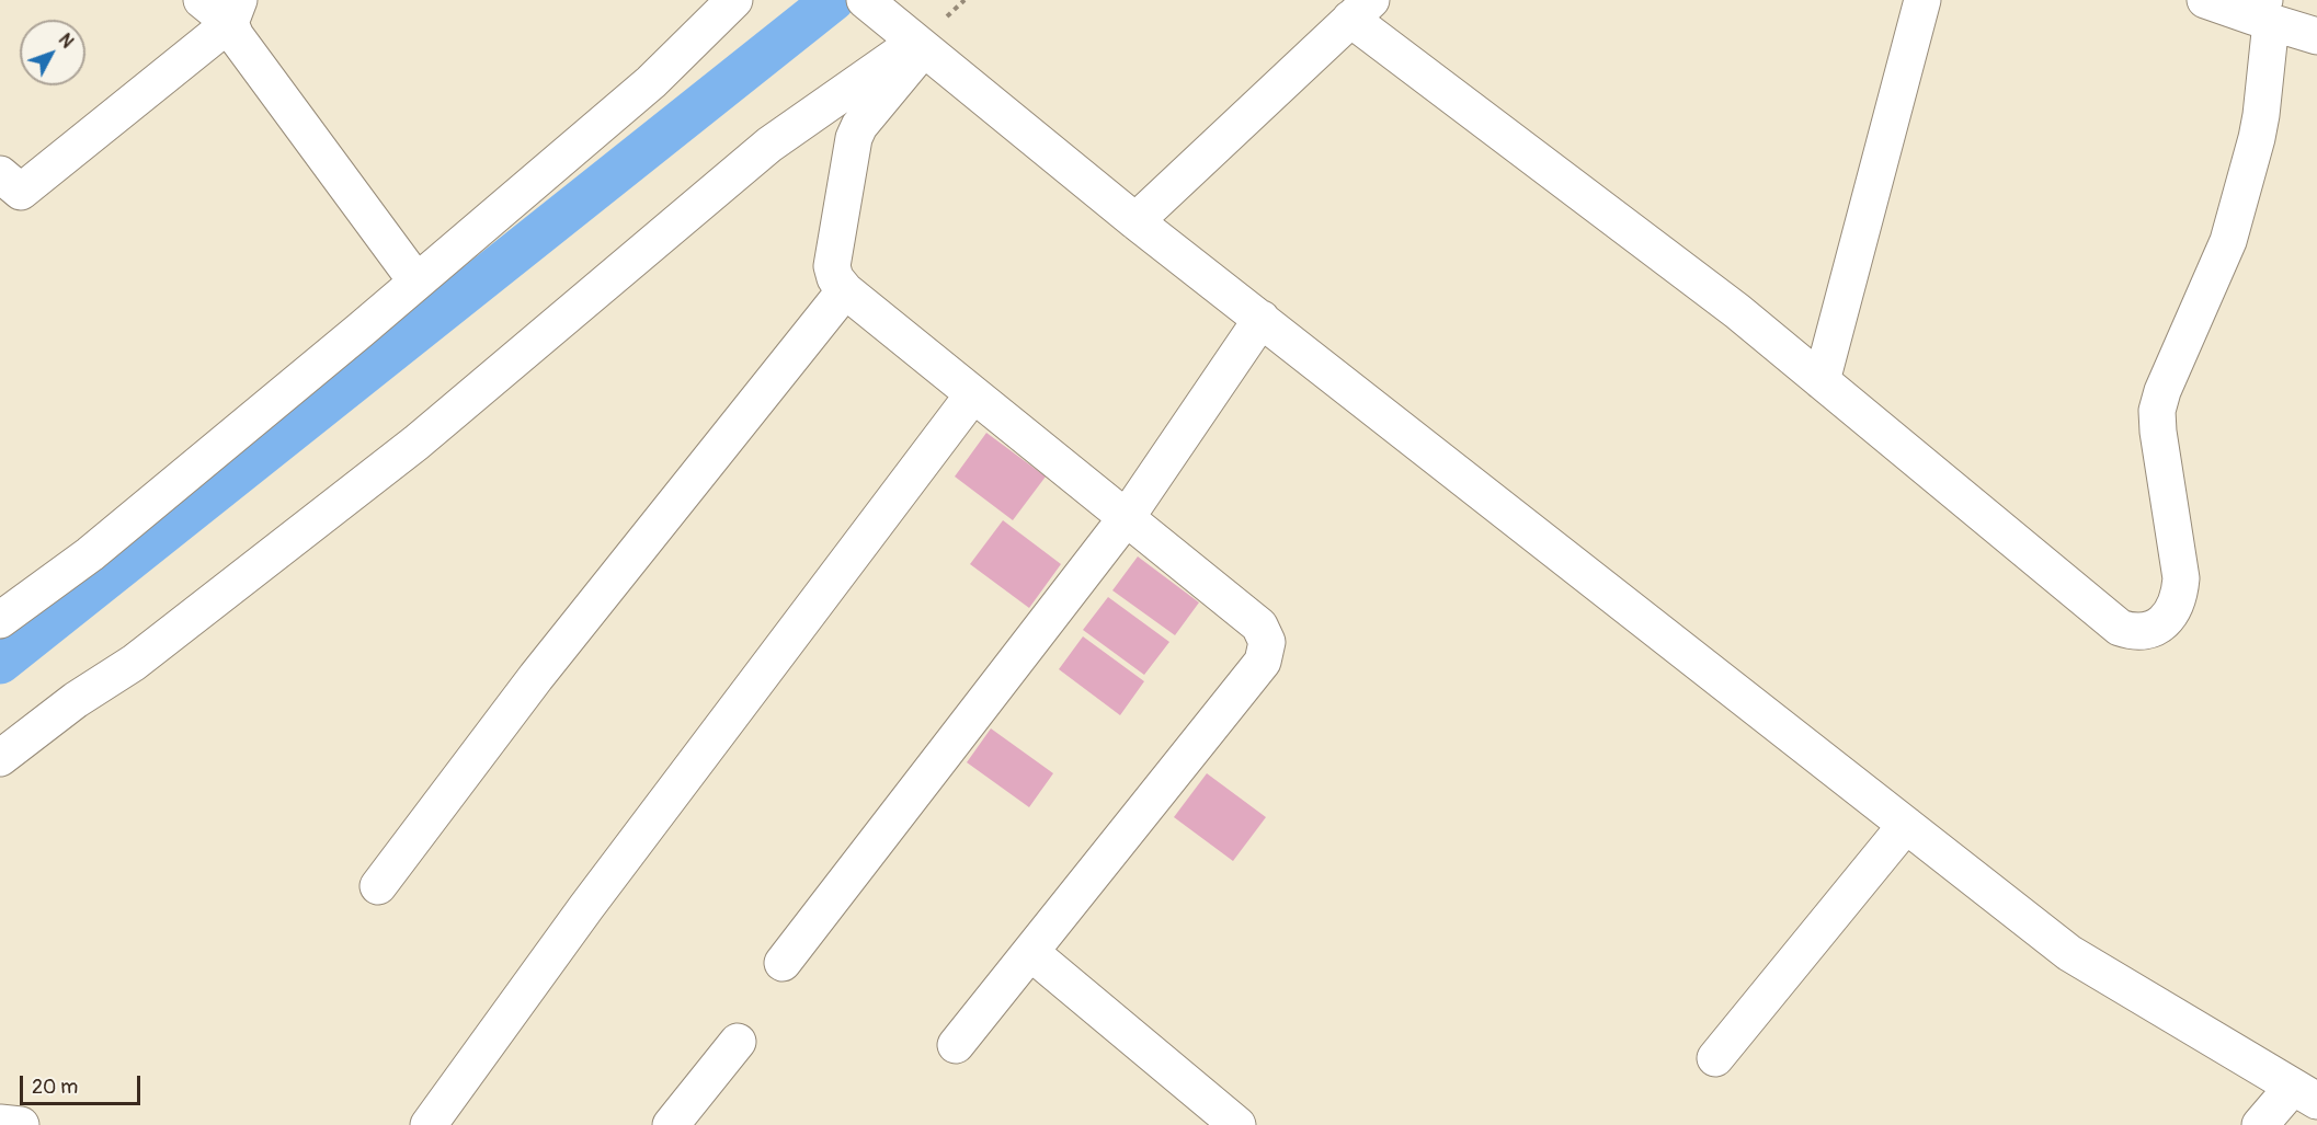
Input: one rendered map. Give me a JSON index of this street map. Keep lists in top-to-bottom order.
{
  "scale_bar": "20 m",
  "north": "top right"
}
